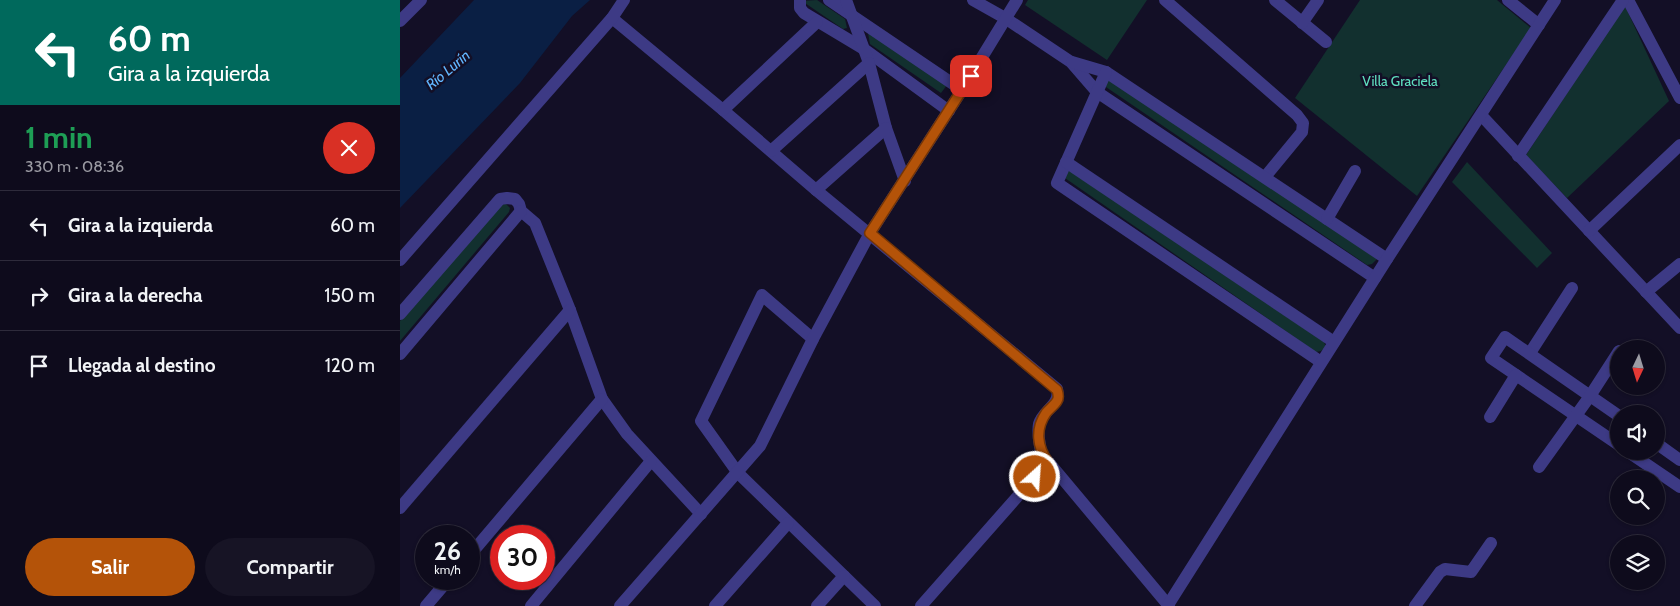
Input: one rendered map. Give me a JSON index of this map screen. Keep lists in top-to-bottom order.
{
  "water": ["Río Lurín"],
  "parks": ["Villa Graciela"],
  "north": "bottom",
  "page": {
    "turn": ["60 m", "Gira a la izquierda"],
    "heading": ["1 min", "330 m · 08:36"],
    "list": [
      {
        "name": "Gira a la izquierda",
        "value": "60 m"
      },
      {
        "name": "Gira a la derecha",
        "value": "150 m"
      },
      {
        "name": "Llegada al destino",
        "value": "120 m"
      }
    ],
    "speed": "26 km/h",
    "limit": "30",
    "buttons": ["Salir", "Compartir"]
  }
}
